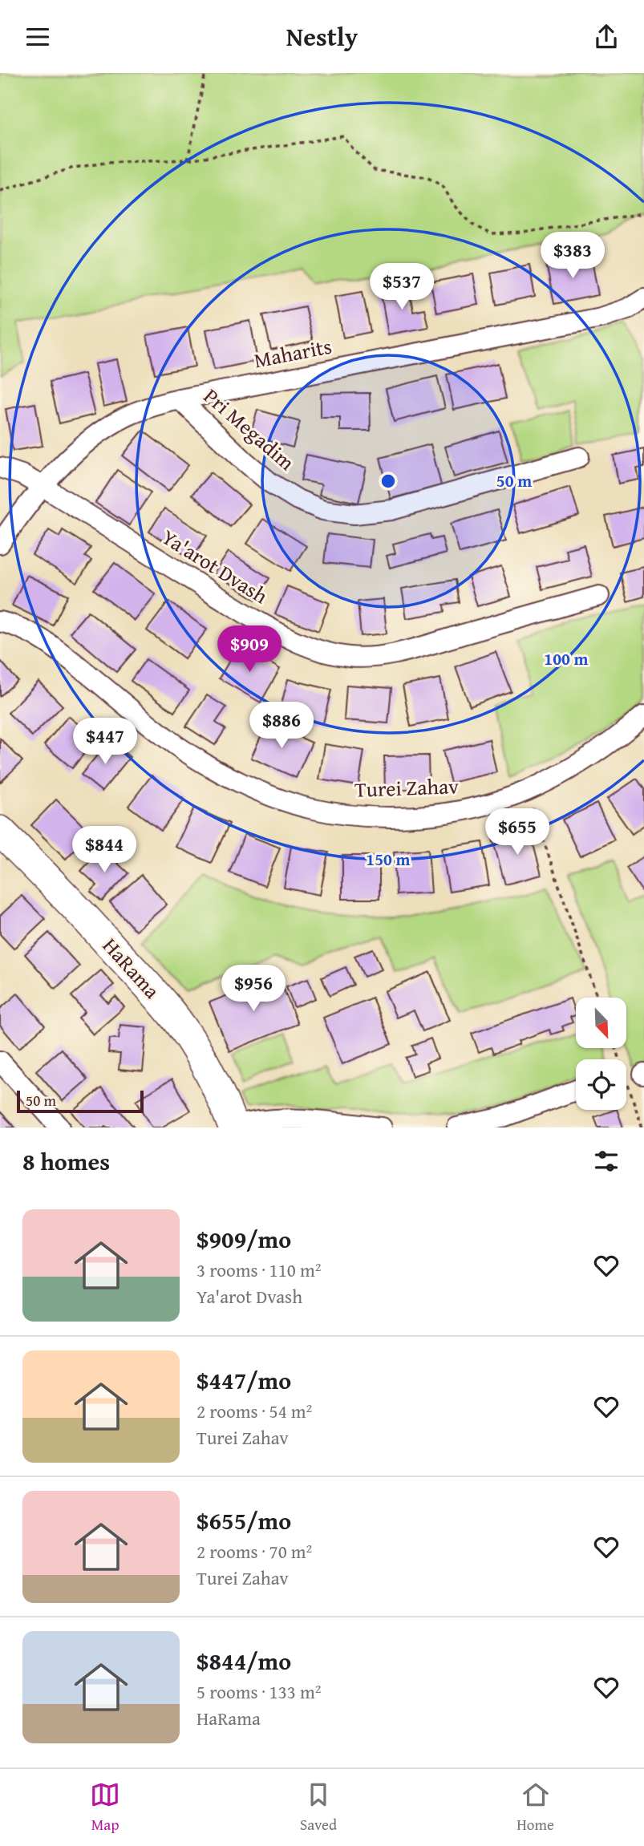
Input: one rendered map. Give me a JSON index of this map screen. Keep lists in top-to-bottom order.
{
  "streets": {
    "street": [
      "Maharits",
      "Pri Megadim",
      "Ya'arot Dvash",
      "Turei Zahav",
      "HaRama"
    ]
  },
  "crossings": [
    ["Maharits", "Pri Megadim"],
    ["Maharits", "Ya'arot Dvash"]
  ],
  "scale_bar": "50 m",
  "north": "bottom right",
  "page": {
    "header": "Nestly",
    "price": [
      "$383",
      "$537",
      "$909",
      "$886",
      "$447",
      "$655",
      "$844",
      "$956"
    ],
    "scale": "50 m",
    "heading": "8 homes",
    "list": [
      {
        "name": "$909/mo",
        "note": "3 rooms · 110 m² · Ya'arot Dvash"
      },
      {
        "name": "$447/mo",
        "note": "2 rooms · 54 m² · Turei Zahav"
      },
      {
        "name": "$655/mo",
        "note": "2 rooms · 70 m² · Turei Zahav"
      },
      {
        "name": "$844/mo",
        "note": "5 rooms · 133 m² · HaRama"
      }
    ],
    "tabs": ["Map", "Saved", "Home"]
  },
  "rings": ["50 m", "100 m", "150 m"]
}
